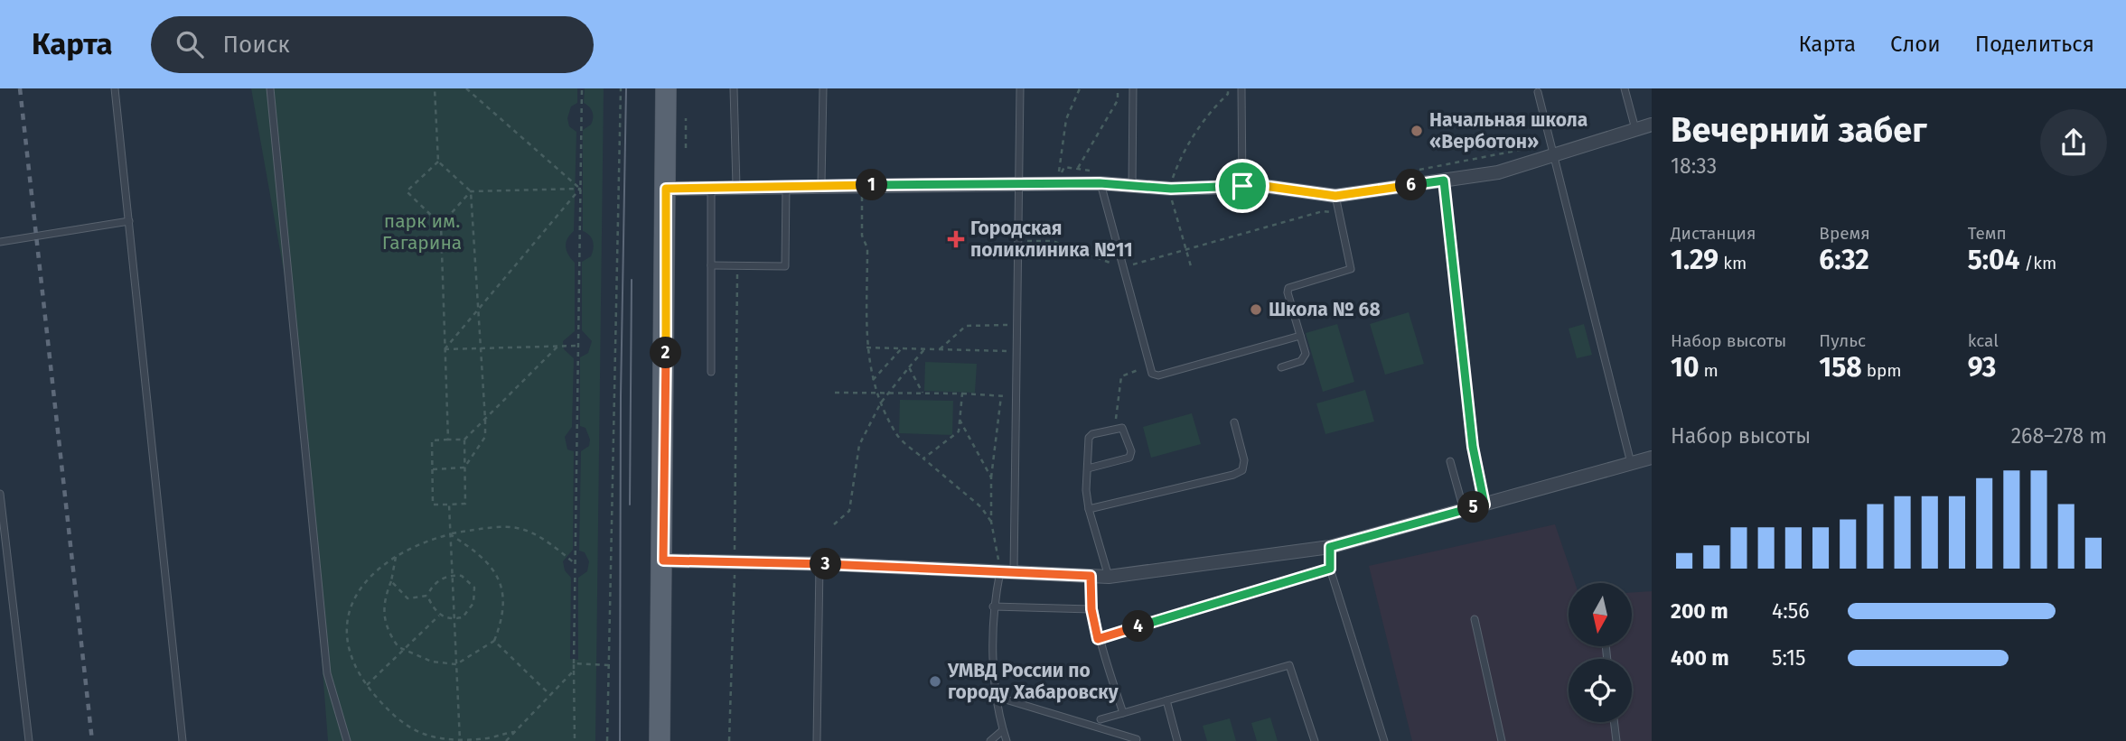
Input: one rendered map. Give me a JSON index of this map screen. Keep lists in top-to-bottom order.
{
  "parks": ["парк им. Гагарина"],
  "places": {
    "other": ["Начальная школа «Верботон»", "Школа № 68", "УМВД России по городу Хабаровску"],
    "health": ["Городская поликлиника №11"]
  },
  "north": "bottom",
  "page": {
    "header": "Карта",
    "search": "Поиск",
    "nav": ["Карта", "Слои", "Поделиться"],
    "heading": ["Вечерний забег", "18:33"],
    "pins": [
      "1",
      "6",
      "2",
      "5",
      "3",
      "4"
    ],
    "stats": [
      ["Дистанция", "1.29 km"],
      ["Время", "6:32"],
      ["Темп", "5:04 /km"],
      ["Набор высоты", "10 m"],
      ["Пульс", "158 bpm"],
      ["kcal", "93"]
    ],
    "chart": ["Набор высоты", "268–278 m"],
    "list": [
      {
        "name": "200 m",
        "note": "4:56"
      },
      {
        "name": "400 m",
        "note": "5:15"
      }
    ]
  }
}
